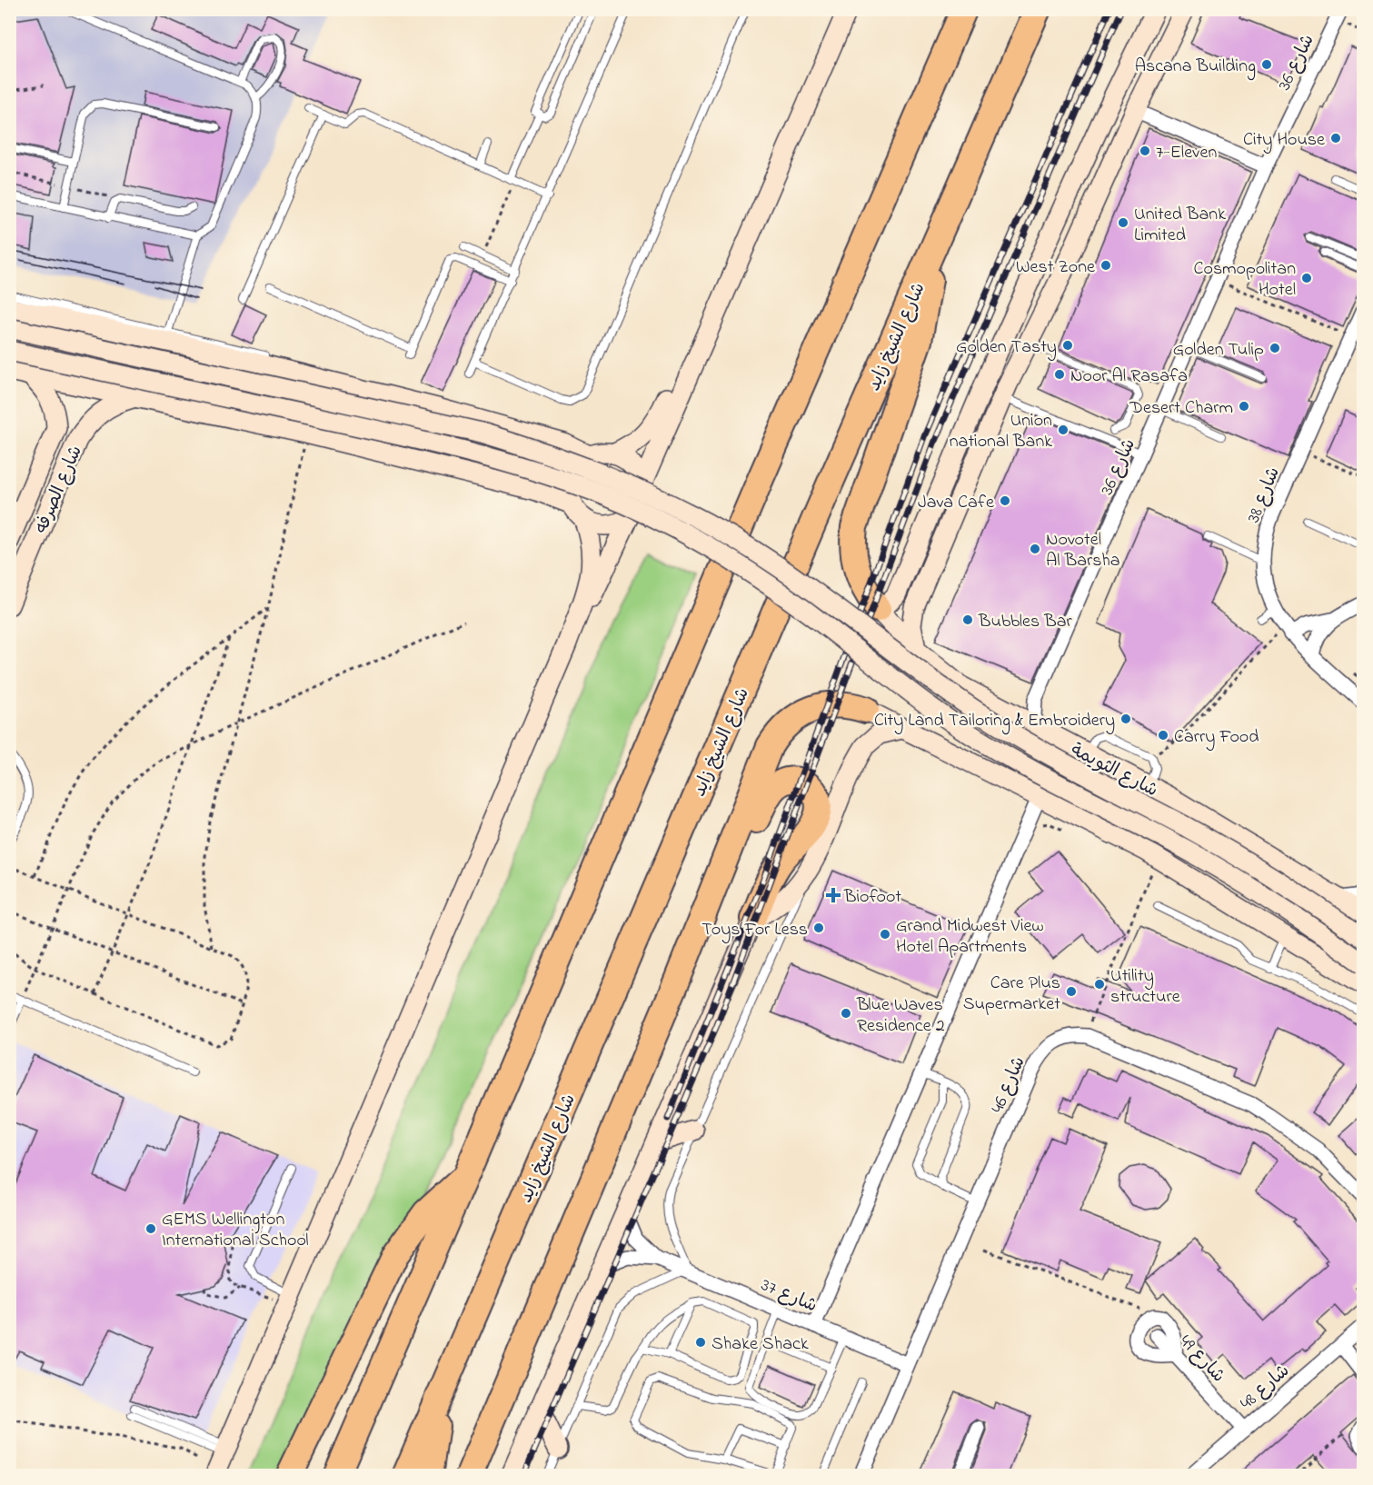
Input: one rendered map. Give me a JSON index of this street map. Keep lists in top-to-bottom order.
{
  "streets": {
    "highway": ["شارع الشيخ زايد"],
    "street": [
      "شارع 36",
      "شارع الصرفه",
      "شارع 38",
      "شارع الثويمة",
      "شارع 46",
      "شارع 37",
      "شارع 49",
      "شارع 48"
    ]
  },
  "crossings": [
    ["شارع 46", "شارع 37"],
    ["شارع 49", "شارع 48"]
  ],
  "places": {
    "other": [
      "Ascana Building",
      "City House",
      "7-Eleven",
      "United Bank Limited",
      "West Zone",
      "Cosmopolitan Hotel",
      "Golden Tasty",
      "Golden Tulip",
      "Noor Al Rasafa",
      "Desert Charm",
      "Union national Bank",
      "Java Cafe",
      "Novotel Al Barsha",
      "Bubbles Bar",
      "City Land Tailoring & Embroidery",
      "Carry Food",
      "Toys For Less",
      "Grand Midwest View Hotel Apartments",
      "Utility structure",
      "Care Plus Supermarket",
      "Blue Waves Residence 2",
      "GEMS Wellington International School",
      "Shake Shack"
    ],
    "health": ["Biofoot"]
  }
}
